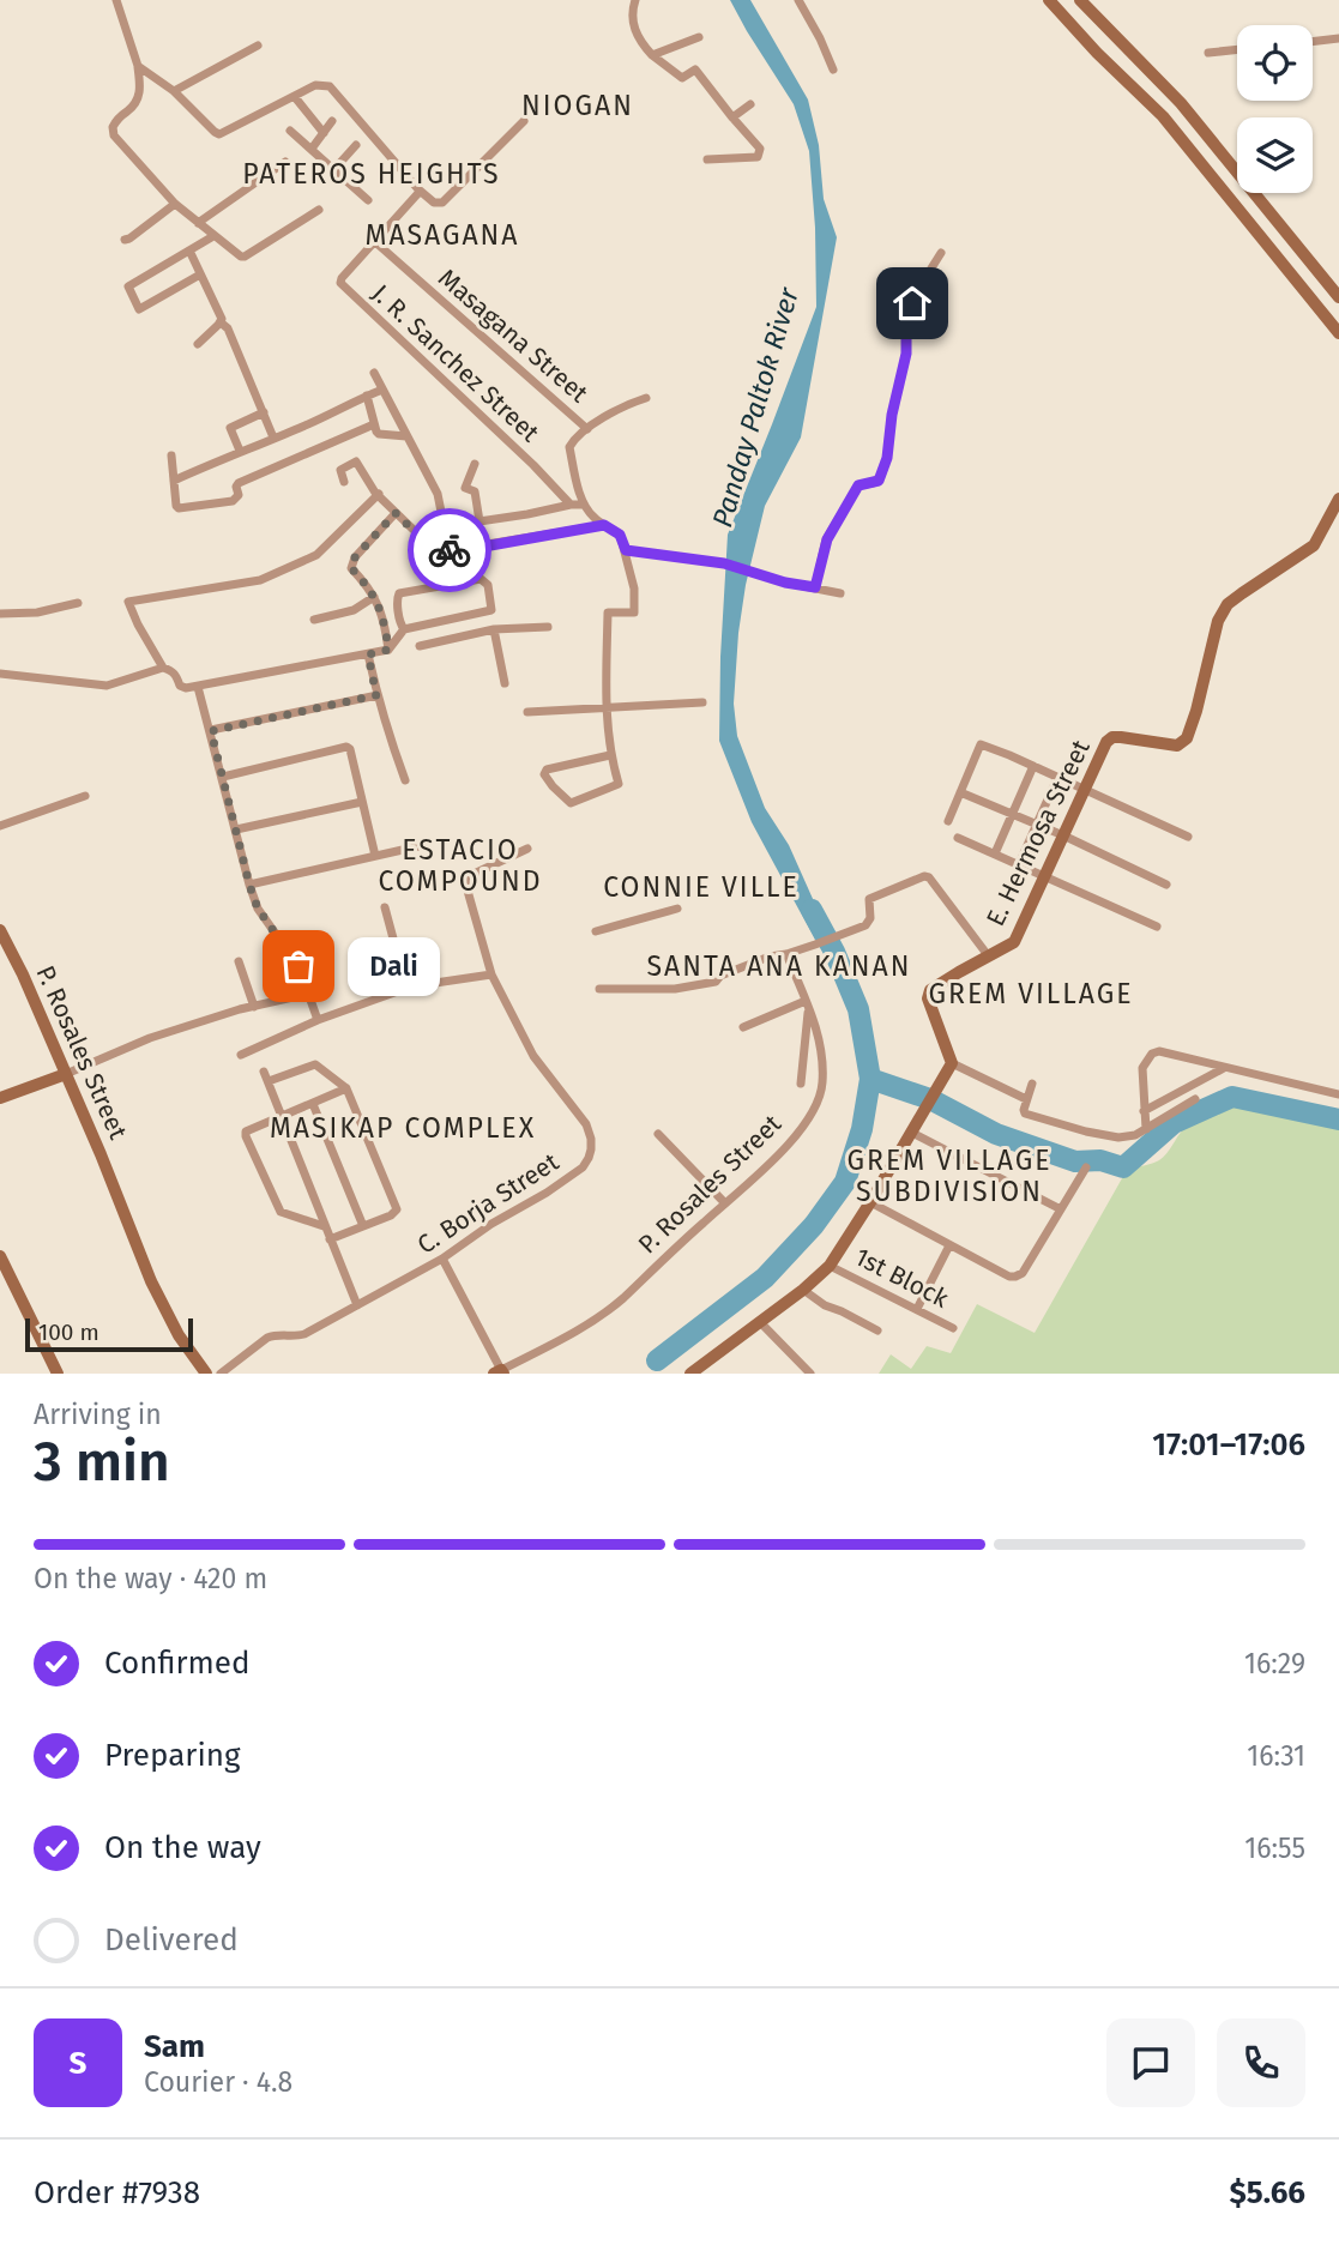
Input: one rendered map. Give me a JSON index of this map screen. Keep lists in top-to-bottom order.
{
  "streets": {
    "street": [
      "Masagana Street",
      "J. R. Sanchez Street",
      "E. Hermosa Street",
      "P. Rosales Street",
      "C. Borja Street",
      "1st Block"
    ]
  },
  "crossings": [
    ["Masagana Street", "J. R. Sanchez Street"]
  ],
  "districts": [
    "NIOGAN",
    "PATEROS HEIGHTS",
    "MASAGANA",
    "ESTACIO COMPOUND",
    "CONNIE VILLE",
    "SANTA ANA KANAN",
    "GREM VILLAGE",
    "MASIKAP COMPLEX",
    "GREM VILLAGE SUBDIVISION"
  ],
  "water": ["Panday Paltok River"],
  "places": ["Dali"],
  "scale_bar": "100 m",
  "page": {
    "bubble": "Dali",
    "scale": "100 m",
    "heading": ["3 min", "Arriving in", "17:01–17:06"],
    "panel": [
      "Sam",
      "Courier · 4.8",
      "Order #7938",
      "$5.66"
    ],
    "bar": "On the way · 420 m",
    "list": [
      ["Confirmed", "16:29"],
      ["Preparing", "16:31"],
      ["On the way", "16:55"],
      "Delivered"
    ],
    "round": "S"
  }
}
